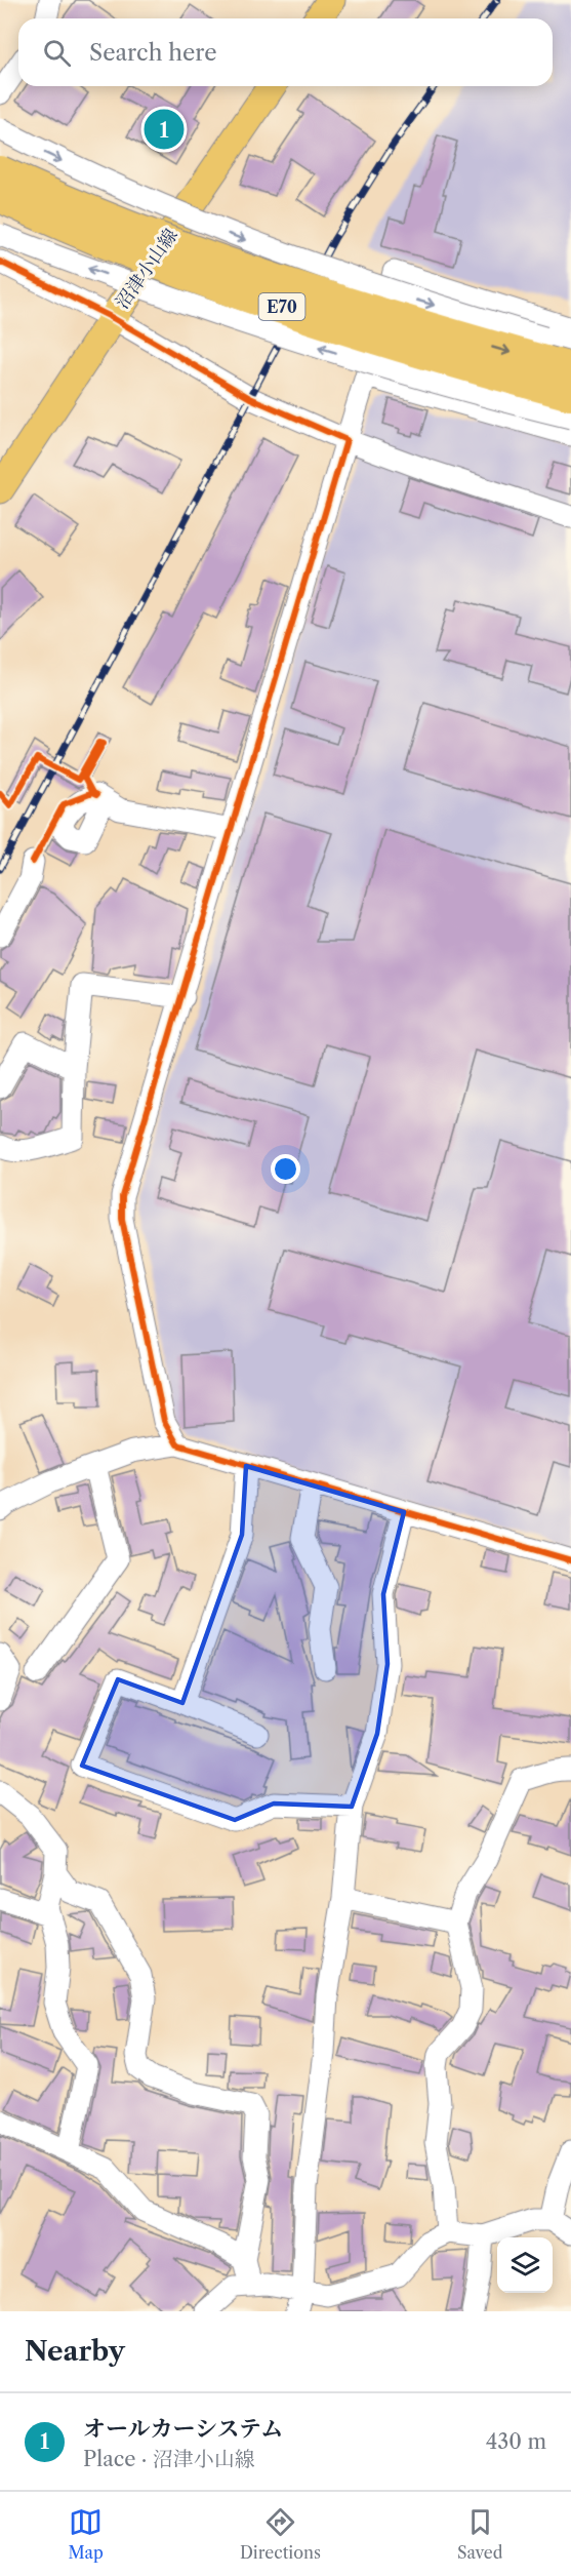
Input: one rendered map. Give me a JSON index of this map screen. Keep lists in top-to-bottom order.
{
  "streets": {
    "highway": ["E70"],
    "main road": ["沼津小山線"]
  },
  "page": {
    "search": "Search here",
    "pins": "1",
    "heading": "Nearby",
    "list": [
      {
        "mark": "1",
        "name": "オールカーシステム",
        "note": "Place · 沼津小山線",
        "value": "430 m"
      }
    ],
    "nav": ["Map", "Directions", "Saved"]
  }
}
